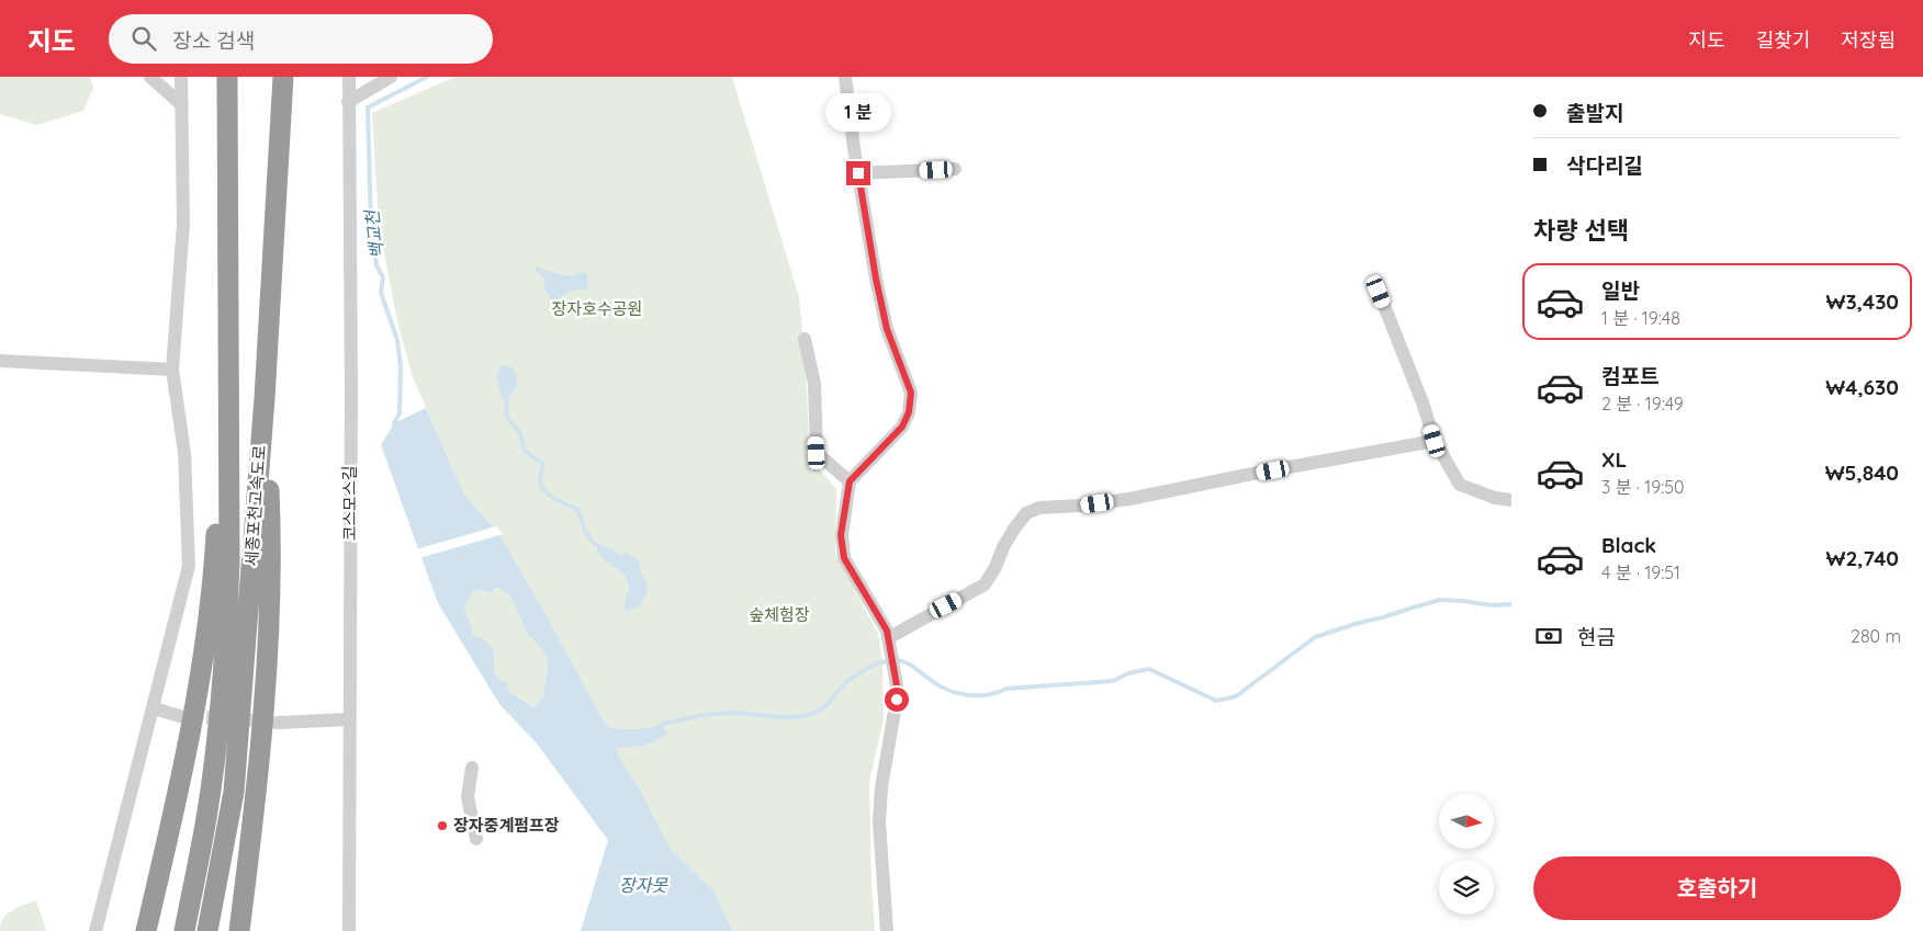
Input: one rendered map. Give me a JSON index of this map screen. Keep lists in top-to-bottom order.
{
  "streets": {
    "highway": ["세종포천고속도로"],
    "street": ["코스모스길"]
  },
  "water": ["백교천", "장자못"],
  "parks": ["장자호수공원", "숲체험장"],
  "places": ["장자중계펌프장"],
  "north": "right",
  "page": {
    "header": "지도",
    "search": "장소 검색",
    "nav": ["지도", "길찾기", "저장됨"],
    "banner": ["출발지", "삭다리길"],
    "bubble": "1 분",
    "heading": "차량 선택",
    "list": [
      {
        "name": "일반",
        "note": "1 분 · 19:48",
        "value": "₩3,430"
      },
      {
        "name": "컴포트",
        "note": "2 분 · 19:49",
        "value": "₩4,630"
      },
      {
        "name": "XL",
        "note": "3 분 · 19:50",
        "value": "₩5,840"
      },
      {
        "name": "Black",
        "note": "4 분 · 19:51",
        "value": "₩2,740"
      }
    ],
    "pay": ["현금", "280 m"],
    "buttons": "호출하기"
  }
}
